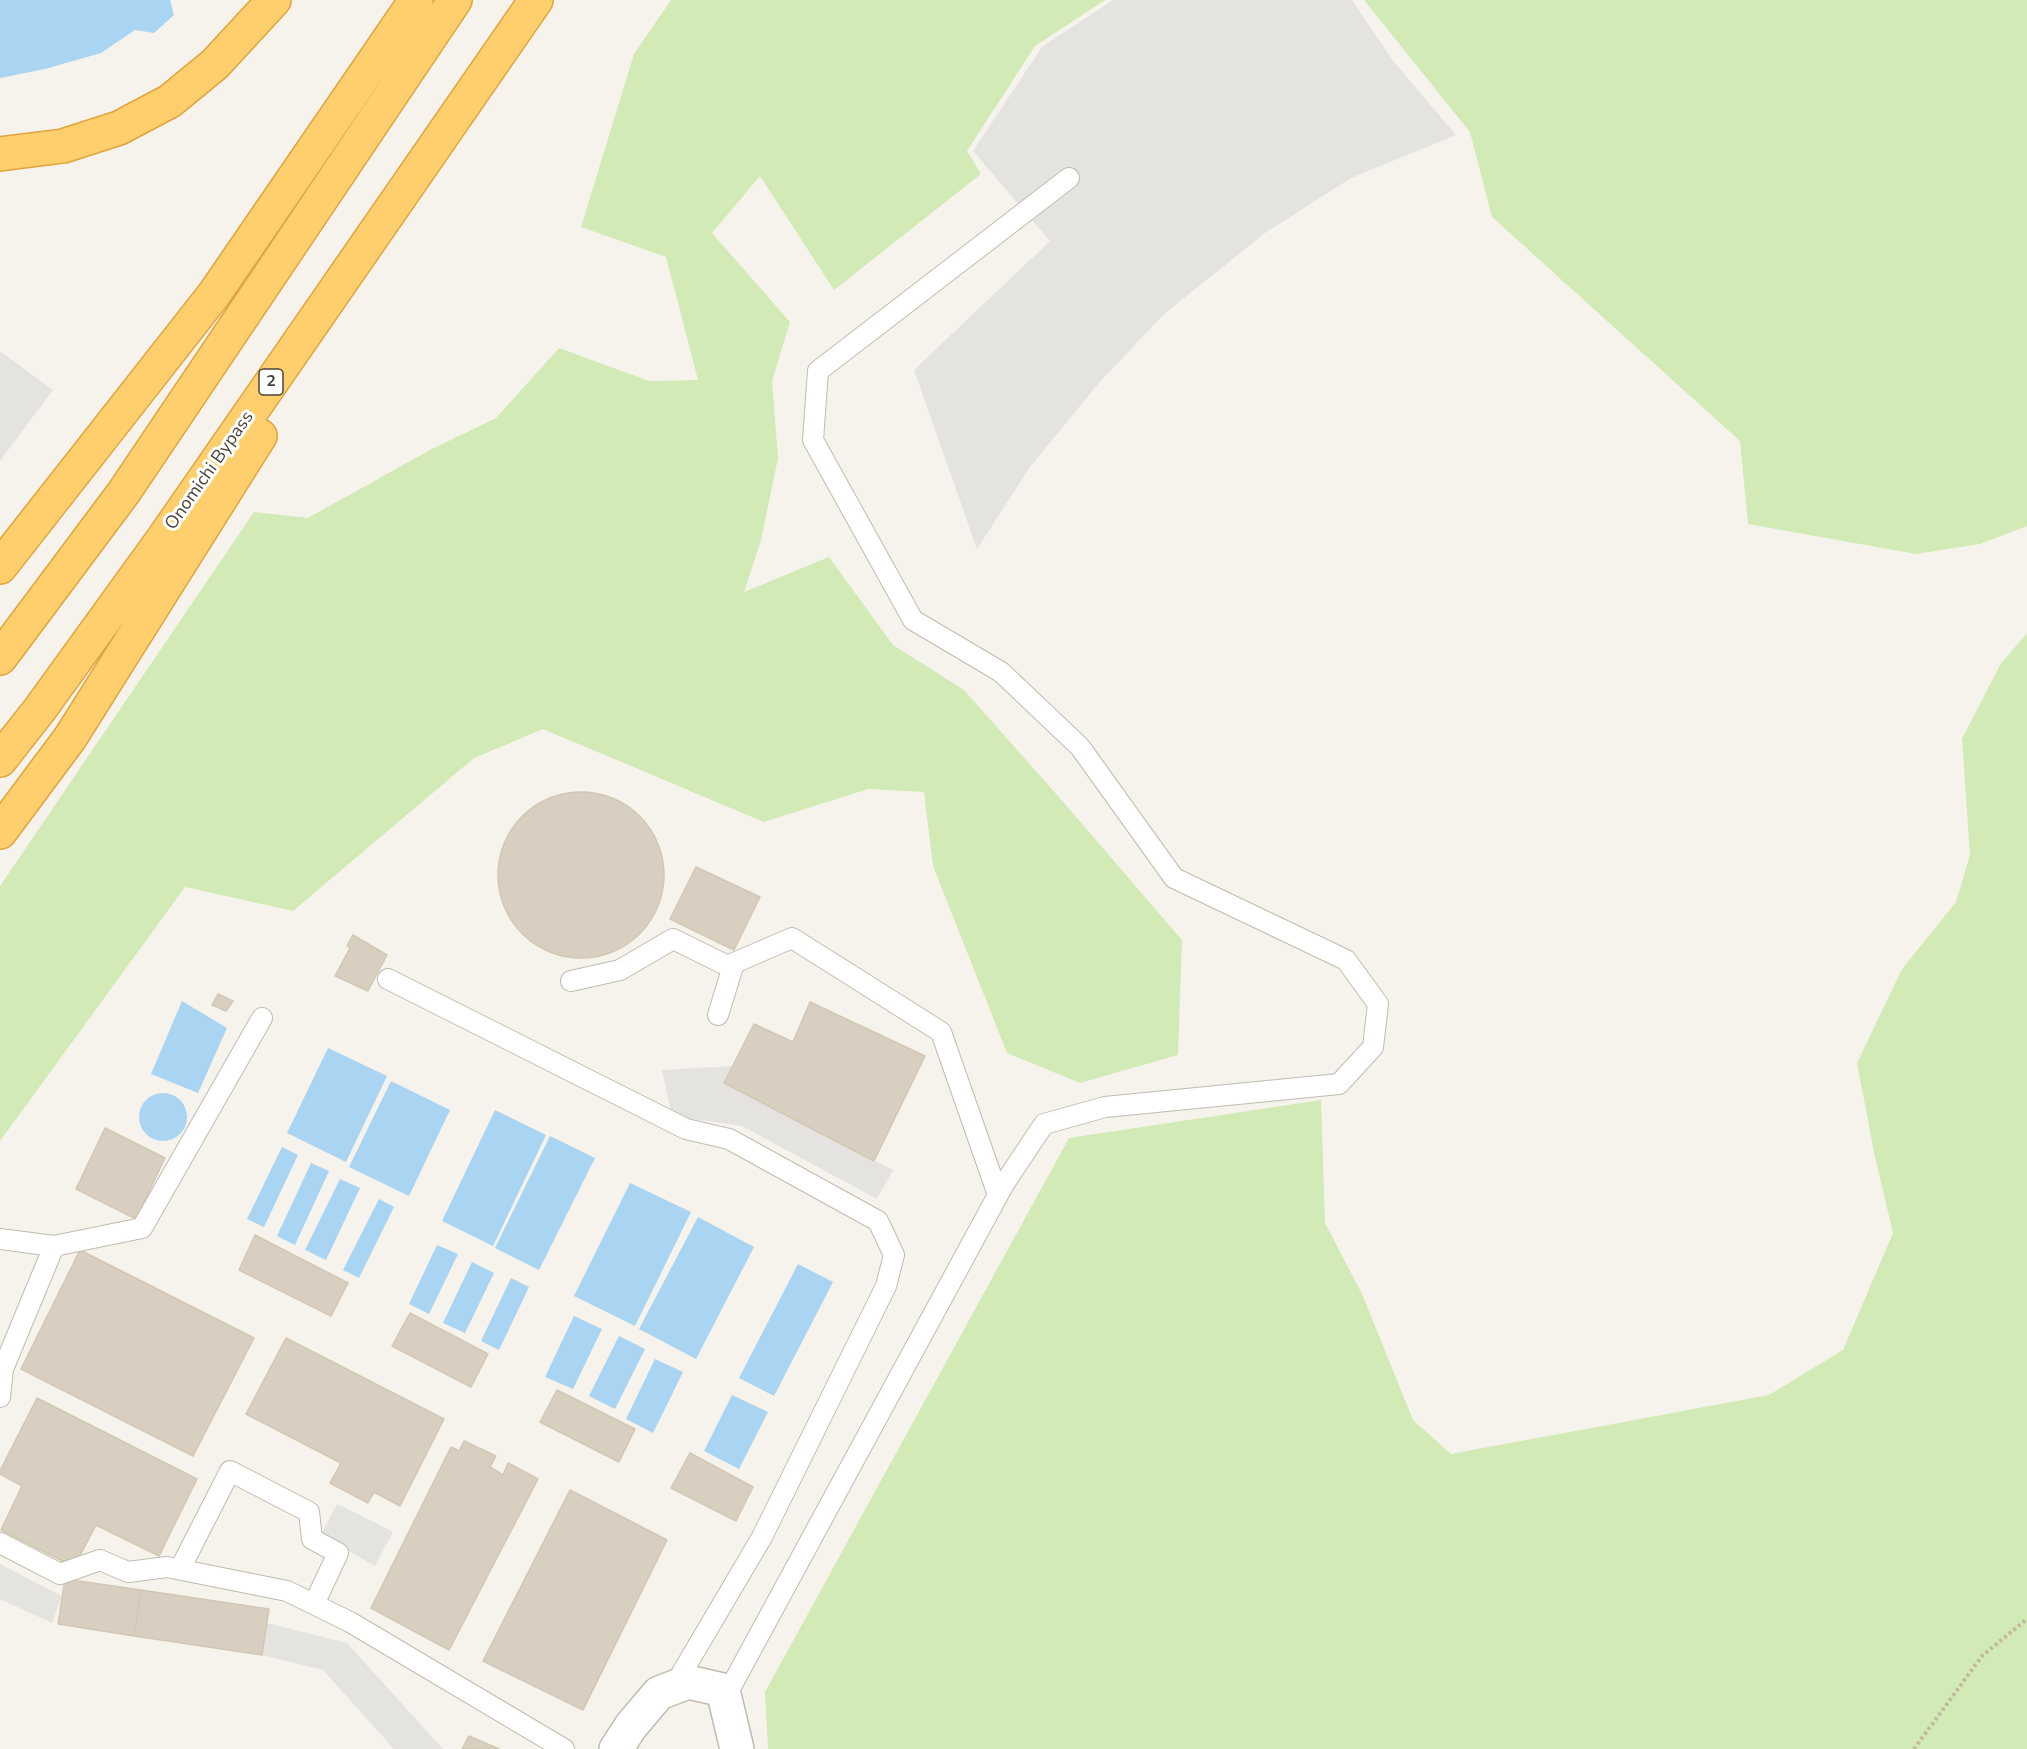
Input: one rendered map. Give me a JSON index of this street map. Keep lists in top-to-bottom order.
{
  "streets": {
    "highway": ["2", "Onomichi Bypass"]
  }
}
